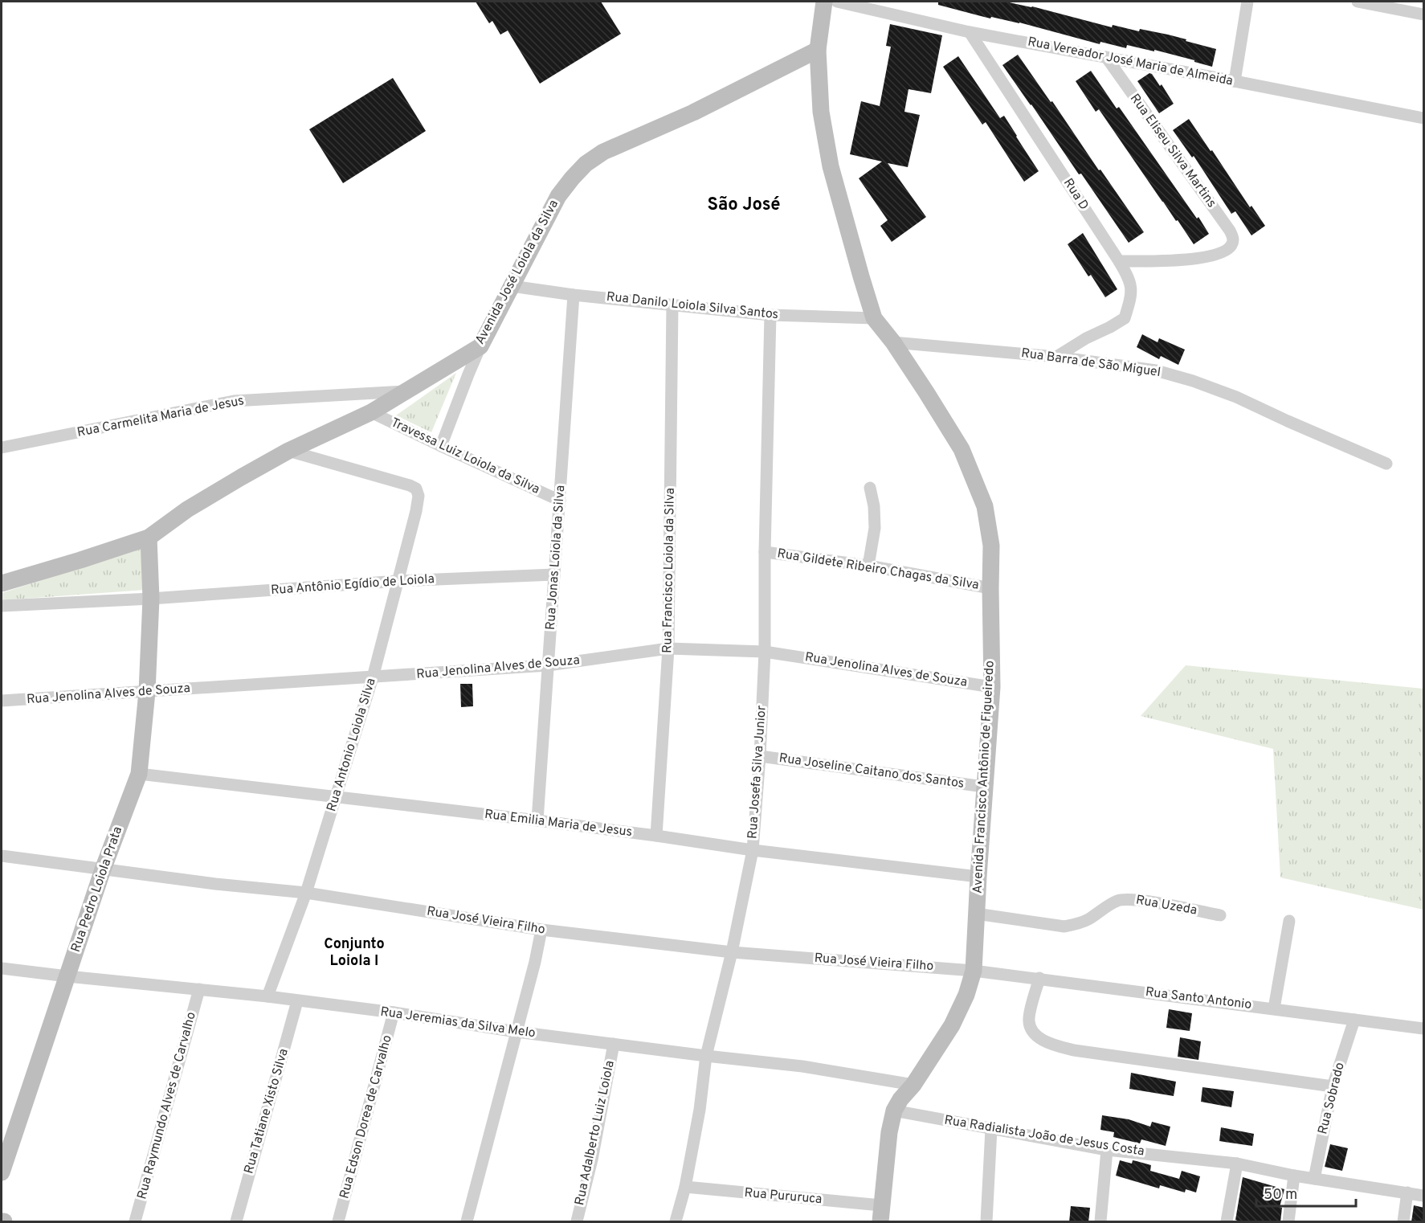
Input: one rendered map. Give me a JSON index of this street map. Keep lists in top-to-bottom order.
{
  "streets": {
    "street": [
      "Rua Vereador José Maria de Almeida",
      "Rua Eliseu Silva Martins",
      "Rua D",
      "Avenida José Loiola da Silva",
      "Rua Danilo Loiola Silva Santos",
      "Rua Barra de São Miguel",
      "Rua Carmelita Maria de Jesus",
      "Travessa Luiz Loiola da Silva",
      "Rua Jonas Loiola da Silva",
      "Rua Gildete Ribeiro Chagas da Silva",
      "Rua Francisco Loiola da Silva",
      "Rua Antônio Egídio de Loiola",
      "Rua Jenolina Alves de Souza",
      "Rua Antonio Loiola Silva",
      "Rua Joseline Caitano dos Santos",
      "Rua Josefa Silva Junior",
      "Avenida Francisco Antônio de Figueiredo",
      "Rua Emilia Maria de Jesus",
      "Rua Pedro Loiola Prata",
      "Rua Uzeda",
      "Rua José Vieira Filho",
      "Rua Santo Antonio",
      "Rua Jeremias da Silva Melo",
      "Rua Sobrado",
      "Rua Raymundo Alves de Carvalho",
      "Rua Tatiane Xisto Silva",
      "Rua Edson Dorea de Carvalho",
      "Rua Adalberto Luiz Loiola",
      "Rua Radialista João de Jesus Costa",
      "Rua Pururuca"
    ]
  },
  "crossings": [
    ["Rua Vereador José Maria de Almeida", "Rua Eliseu Silva Martins"],
    ["Rua Vereador José Maria de Almeida", "Rua D"],
    ["Rua Eliseu Silva Martins", "Rua D"],
    ["Rua D", "Rua Barra de São Miguel"],
    ["Avenida José Loiola da Silva", "Rua Danilo Loiola Silva Santos"],
    ["Avenida José Loiola da Silva", "Rua Carmelita Maria de Jesus"],
    ["Avenida José Loiola da Silva", "Travessa Luiz Loiola da Silva"],
    ["Avenida José Loiola da Silva", "Rua Antonio Loiola Silva"],
    ["Avenida José Loiola da Silva", "Avenida Francisco Antônio de Figueiredo"],
    ["Avenida José Loiola da Silva", "Rua Pedro Loiola Prata"],
    ["Rua Danilo Loiola Silva Santos", "Rua Jonas Loiola da Silva"],
    ["Rua Danilo Loiola Silva Santos", "Rua Francisco Loiola da Silva"],
    ["Rua Danilo Loiola Silva Santos", "Rua Josefa Silva Junior"],
    ["Rua Danilo Loiola Silva Santos", "Avenida Francisco Antônio de Figueiredo"],
    ["Rua Barra de São Miguel", "Avenida Francisco Antônio de Figueiredo"],
    ["Travessa Luiz Loiola da Silva", "Rua Jonas Loiola da Silva"],
    ["Rua Jonas Loiola da Silva", "Rua Antônio Egídio de Loiola"],
    ["Rua Jonas Loiola da Silva", "Rua Jenolina Alves de Souza"],
    ["Rua Jonas Loiola da Silva", "Rua Emilia Maria de Jesus"],
    ["Rua Gildete Ribeiro Chagas da Silva", "Rua Josefa Silva Junior"],
    ["Rua Gildete Ribeiro Chagas da Silva", "Avenida Francisco Antônio de Figueiredo"],
    ["Rua Francisco Loiola da Silva", "Rua Jenolina Alves de Souza"],
    ["Rua Francisco Loiola da Silva", "Rua Emilia Maria de Jesus"],
    ["Rua Antônio Egídio de Loiola", "Rua Antonio Loiola Silva"],
    ["Rua Antônio Egídio de Loiola", "Rua Pedro Loiola Prata"],
    ["Rua Jenolina Alves de Souza", "Rua Antonio Loiola Silva"],
    ["Rua Jenolina Alves de Souza", "Rua Josefa Silva Junior"],
    ["Rua Jenolina Alves de Souza", "Avenida Francisco Antônio de Figueiredo"],
    ["Rua Jenolina Alves de Souza", "Rua Pedro Loiola Prata"],
    ["Rua Antonio Loiola Silva", "Rua Emilia Maria de Jesus"],
    ["Rua Antonio Loiola Silva", "Rua José Vieira Filho"],
    ["Rua Antonio Loiola Silva", "Rua Jeremias da Silva Melo"],
    ["Rua Joseline Caitano dos Santos", "Rua Josefa Silva Junior"],
    ["Rua Joseline Caitano dos Santos", "Avenida Francisco Antônio de Figueiredo"],
    ["Rua Josefa Silva Junior", "Rua Emilia Maria de Jesus"],
    ["Rua Josefa Silva Junior", "Rua José Vieira Filho"],
    ["Rua Josefa Silva Junior", "Rua Jeremias da Silva Melo"],
    ["Rua Josefa Silva Junior", "Rua Pururuca"],
    ["Avenida Francisco Antônio de Figueiredo", "Rua Emilia Maria de Jesus"],
    ["Avenida Francisco Antônio de Figueiredo", "Rua Uzeda"],
    ["Avenida Francisco Antônio de Figueiredo", "Rua José Vieira Filho"],
    ["Avenida Francisco Antônio de Figueiredo", "Rua Santo Antonio"],
    ["Avenida Francisco Antônio de Figueiredo", "Rua Jeremias da Silva Melo"],
    ["Avenida Francisco Antônio de Figueiredo", "Rua Radialista João de Jesus Costa"],
    ["Avenida Francisco Antônio de Figueiredo", "Rua Pururuca"],
    ["Rua Emilia Maria de Jesus", "Rua Pedro Loiola Prata"],
    ["Rua Pedro Loiola Prata", "Rua José Vieira Filho"],
    ["Rua Pedro Loiola Prata", "Rua Jeremias da Silva Melo"],
    ["Rua José Vieira Filho", "Rua Santo Antonio"],
    ["Rua Santo Antonio", "Rua Sobrado"],
    ["Rua Jeremias da Silva Melo", "Rua Raymundo Alves de Carvalho"],
    ["Rua Jeremias da Silva Melo", "Rua Tatiane Xisto Silva"],
    ["Rua Jeremias da Silva Melo", "Rua Edson Dorea de Carvalho"],
    ["Rua Jeremias da Silva Melo", "Rua Adalberto Luiz Loiola"],
    ["Rua Sobrado", "Rua Radialista João de Jesus Costa"]
  ],
  "districts": ["São José", "Conjunto Loiola I"],
  "scale_bar": "50 m"
}
